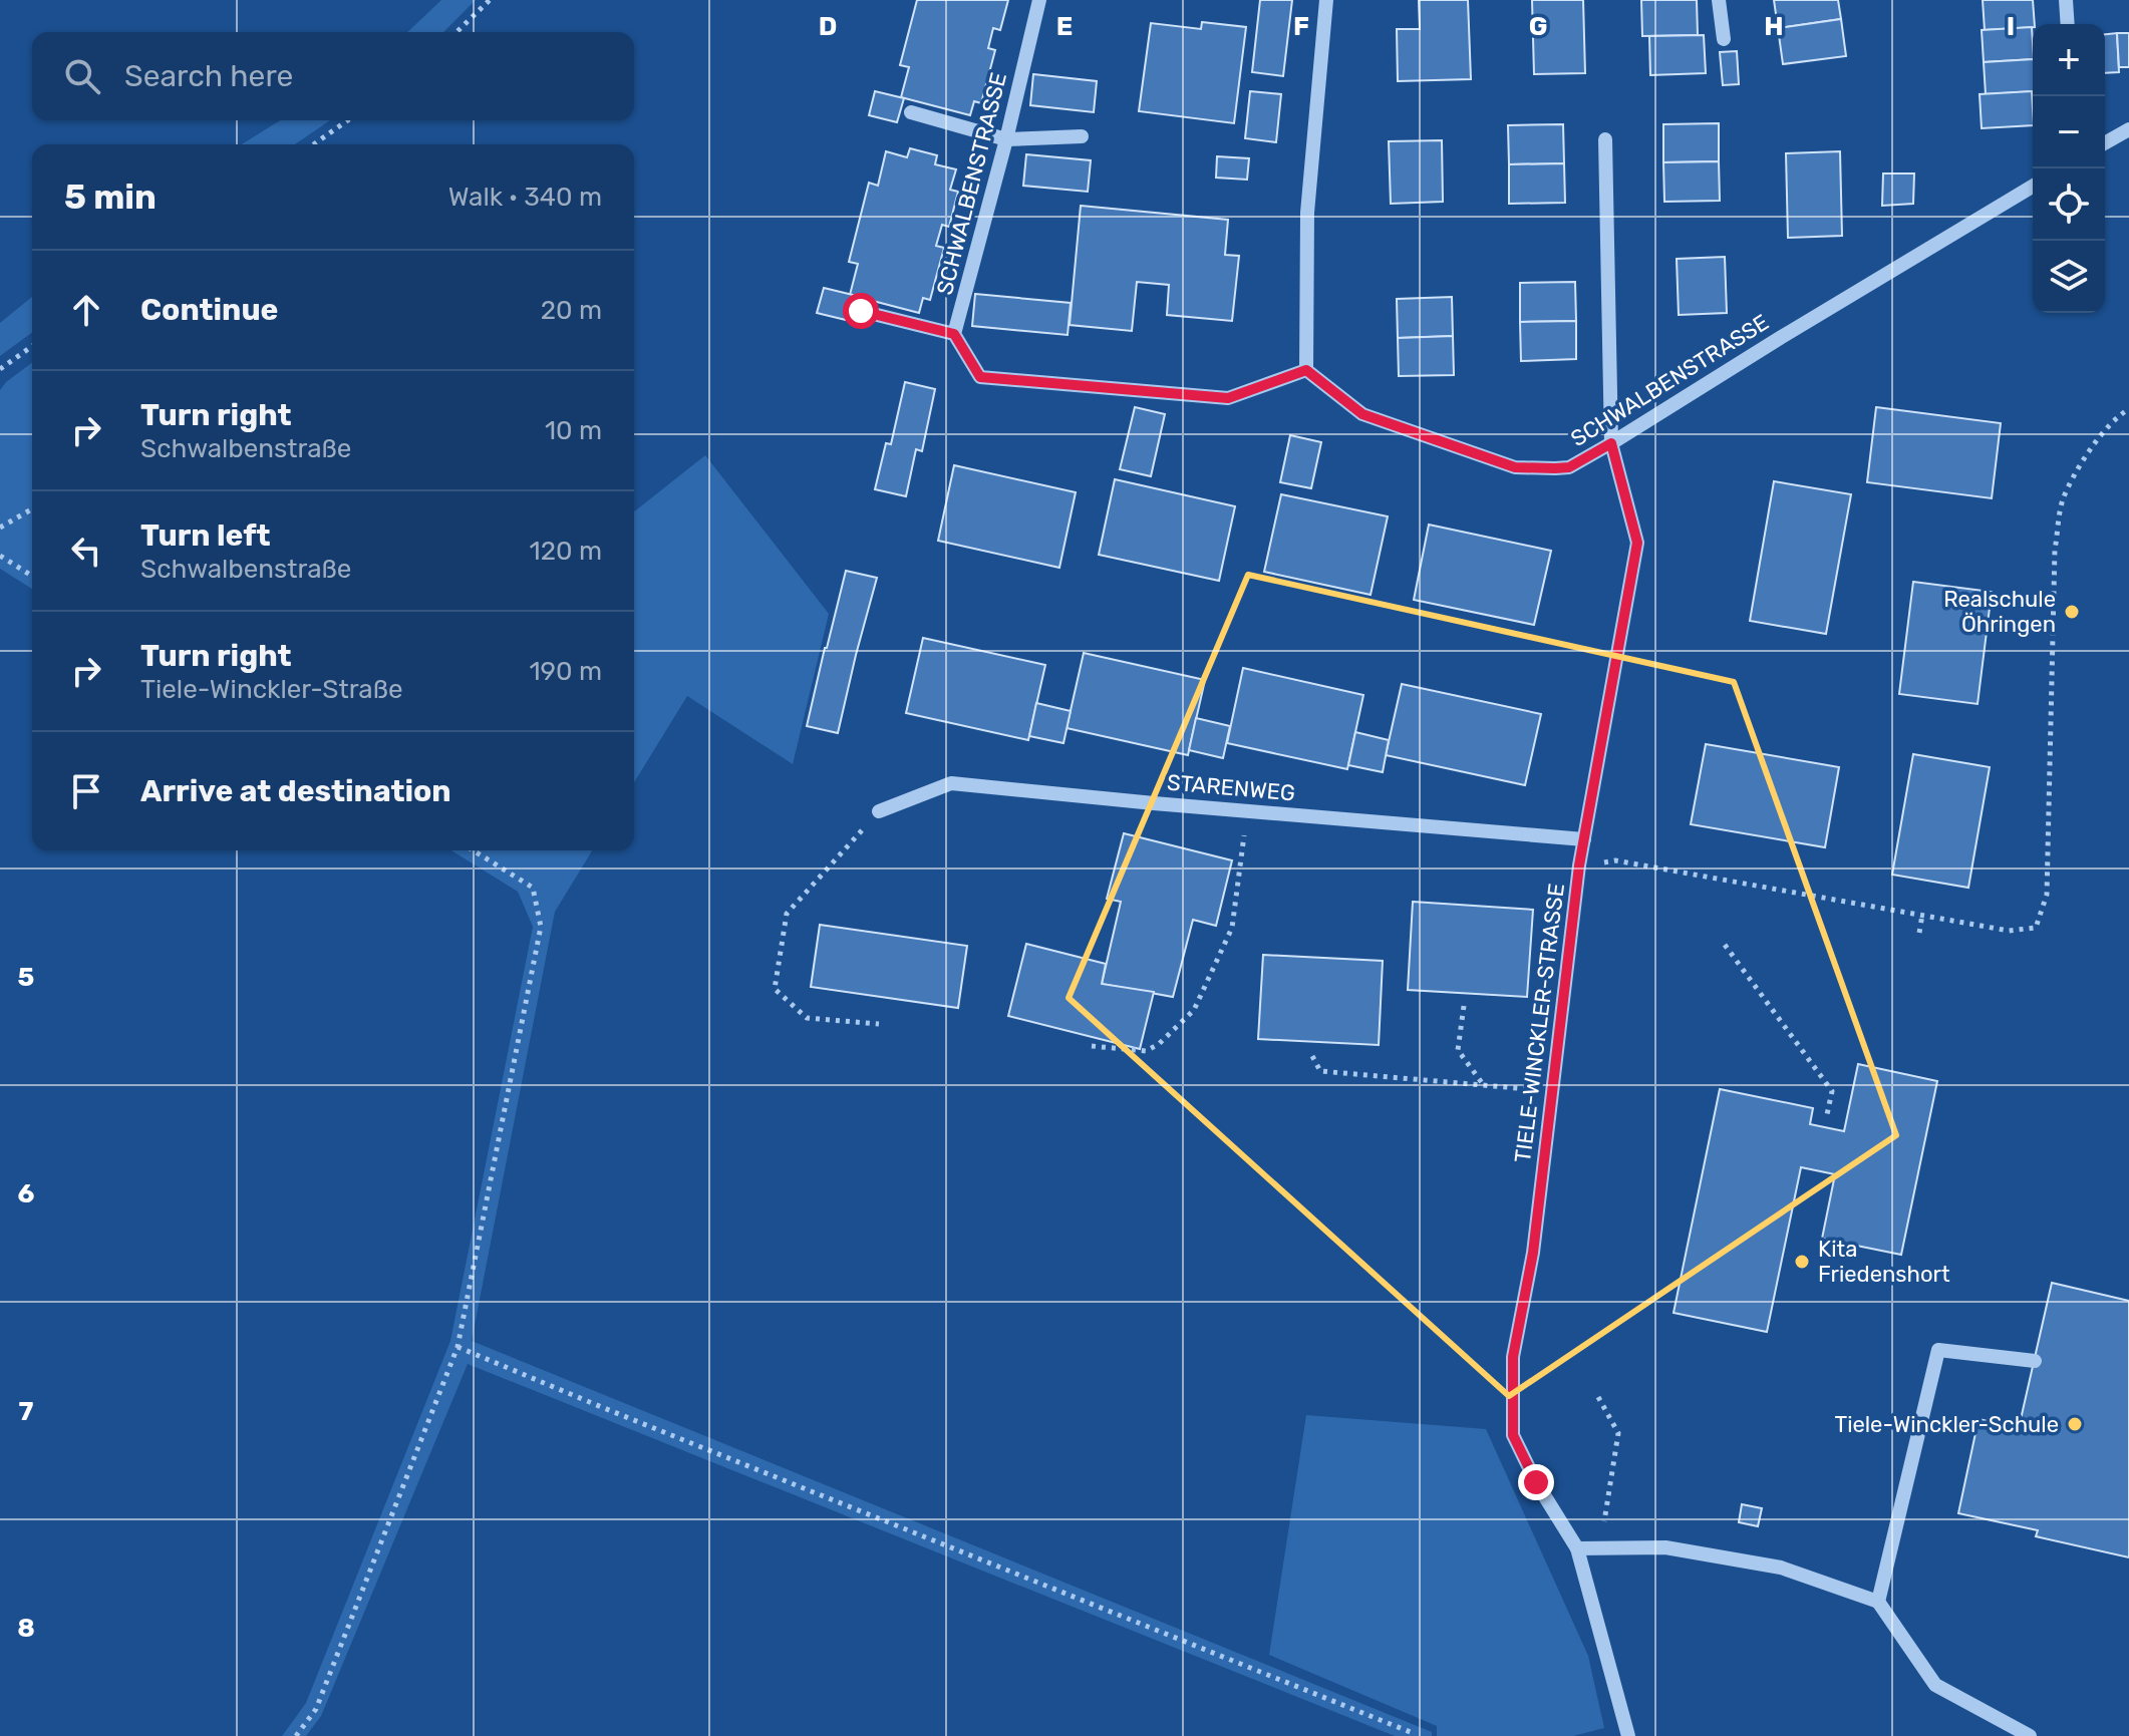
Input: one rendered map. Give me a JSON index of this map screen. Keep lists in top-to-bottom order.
{
  "streets": {
    "street": ["SCHWALBENSTRASSE", "STARENWEG", "TIELE-WINCKLER-STRASSE"]
  },
  "crossings": [
    ["SCHWALBENSTRASSE", "TIELE-WINCKLER-STRASSE"],
    ["STARENWEG", "TIELE-WINCKLER-STRASSE"]
  ],
  "places": ["Realschule Öhringen", "Kita Friedenshort", "Tiele-Winckler-Schule"],
  "page": {
    "map_buttons": ["+", "−"],
    "search": "Search here",
    "heading": ["5 min", "Walk · 340 m"],
    "list": [
      ["Continue", "20 m"],
      ["Turn right", "Schwalbenstraße", "10 m"],
      ["Turn left", "Schwalbenstraße", "120 m"],
      ["Turn right", "Tiele-Winckler-Straße", "190 m"],
      "Arrive at destination"
    ]
  },
  "grid": {
    "columns": [
      "D",
      "E",
      "F",
      "G",
      "H",
      "I"
    ],
    "rows": [
      "5",
      "6",
      "7",
      "8"
    ]
  }
}
